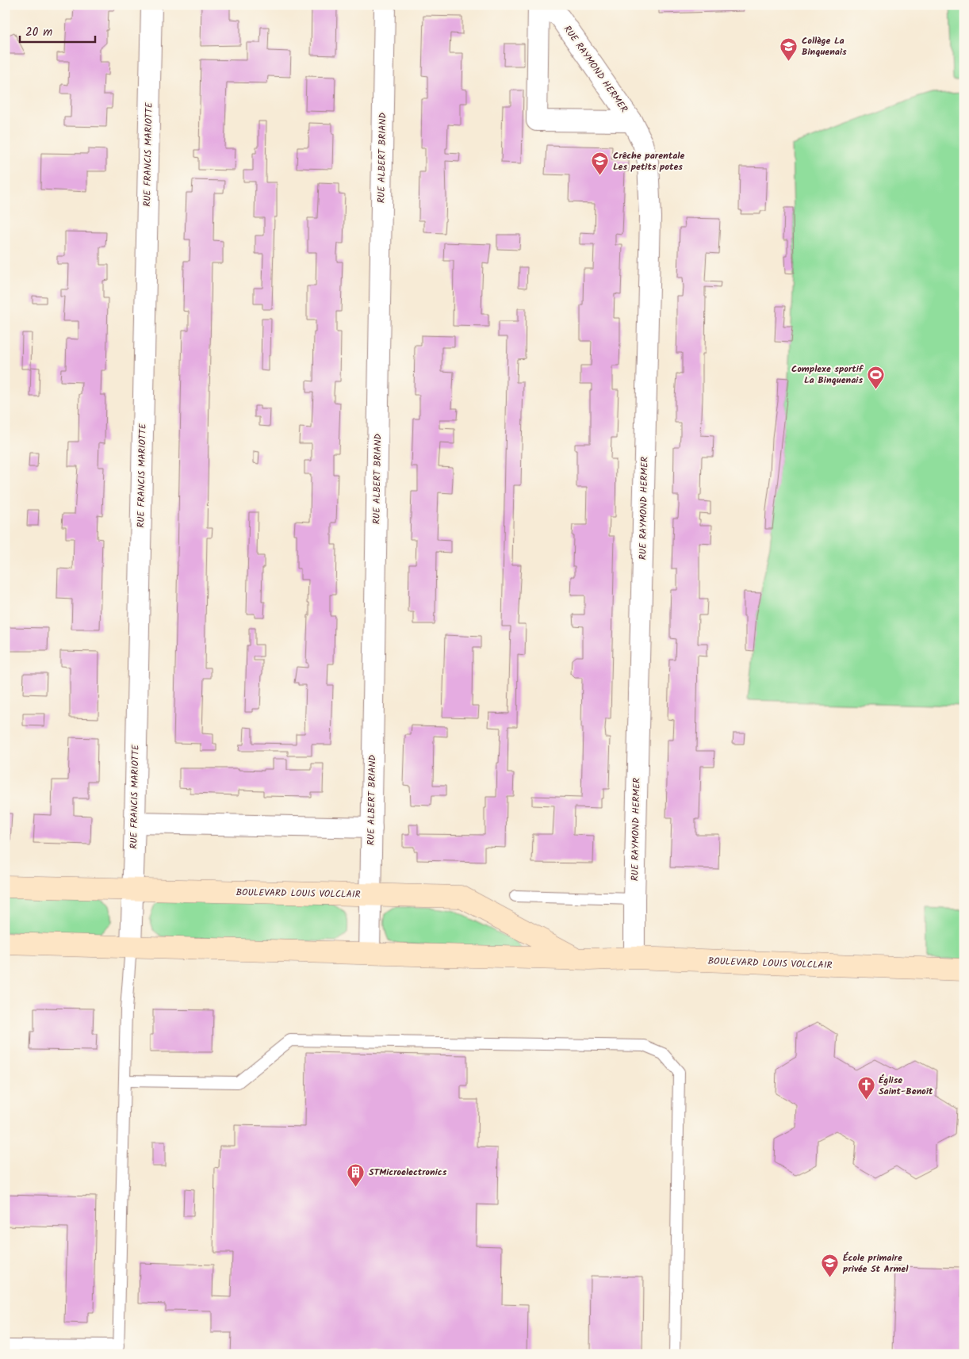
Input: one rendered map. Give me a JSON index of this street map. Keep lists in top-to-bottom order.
{
  "streets": {
    "street": [
      "RUE RAYMOND HERMER",
      "RUE FRANCIS MARIOTTE",
      "RUE ALBERT BRIAND",
      "BOULEVARD LOUIS VOLCLAIR"
    ]
  },
  "crossings": [
    ["RUE RAYMOND HERMER", "BOULEVARD LOUIS VOLCLAIR"],
    ["RUE FRANCIS MARIOTTE", "BOULEVARD LOUIS VOLCLAIR"],
    ["RUE ALBERT BRIAND", "BOULEVARD LOUIS VOLCLAIR"]
  ],
  "places": {
    "school or university": ["Collège La Binquenais", "Crêche parentale Les petits potes", "École primaire privée St Armel"],
    "sports": ["Complexe sportif La Binquenais"],
    "church": ["Église Saint-Benoît"],
    "building": ["STMicroelectronics"]
  },
  "scale_bar": "20 m"
}
